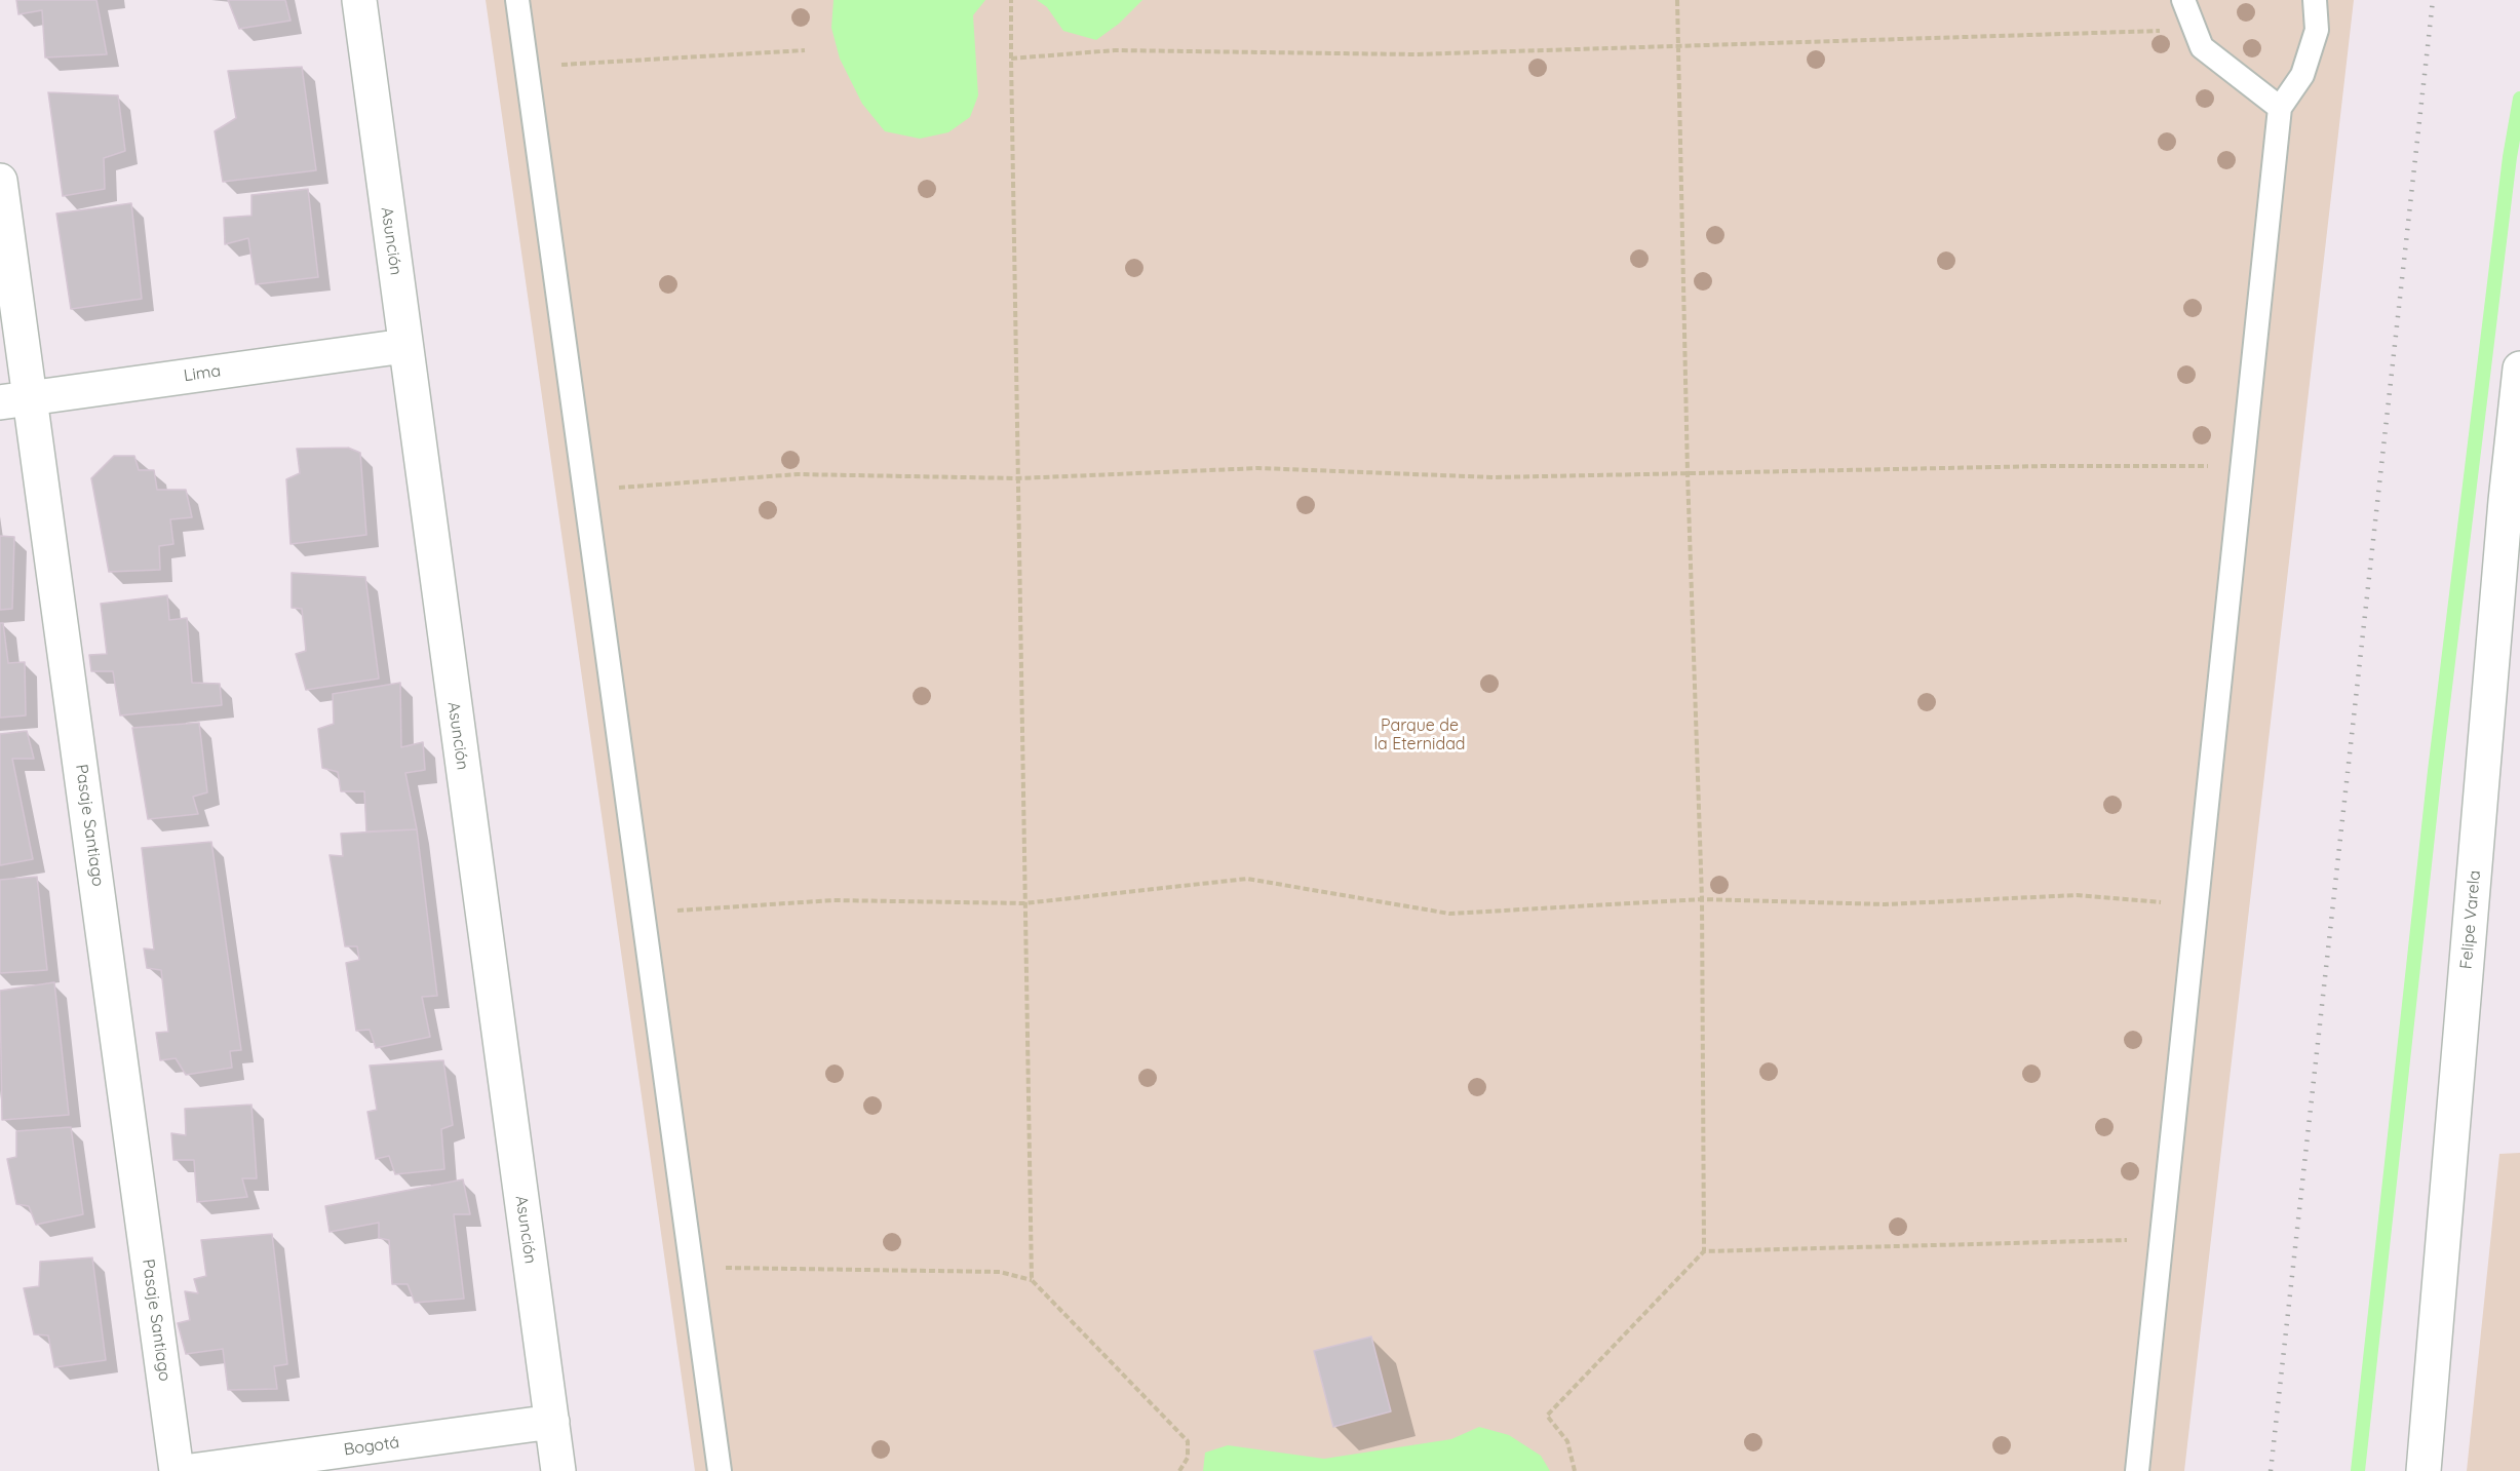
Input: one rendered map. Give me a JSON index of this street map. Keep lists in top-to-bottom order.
{
  "streets": {
    "street": [
      "Asunción",
      "Lima",
      "Pasaje Santiago",
      "Felipe Varela",
      "Bogotá"
    ]
  },
  "crossings": [
    ["Asunción", "Lima"],
    ["Asunción", "Bogotá"],
    ["Lima", "Pasaje Santiago"]
  ],
  "parks": ["Parque de la Eternidad"]
}
